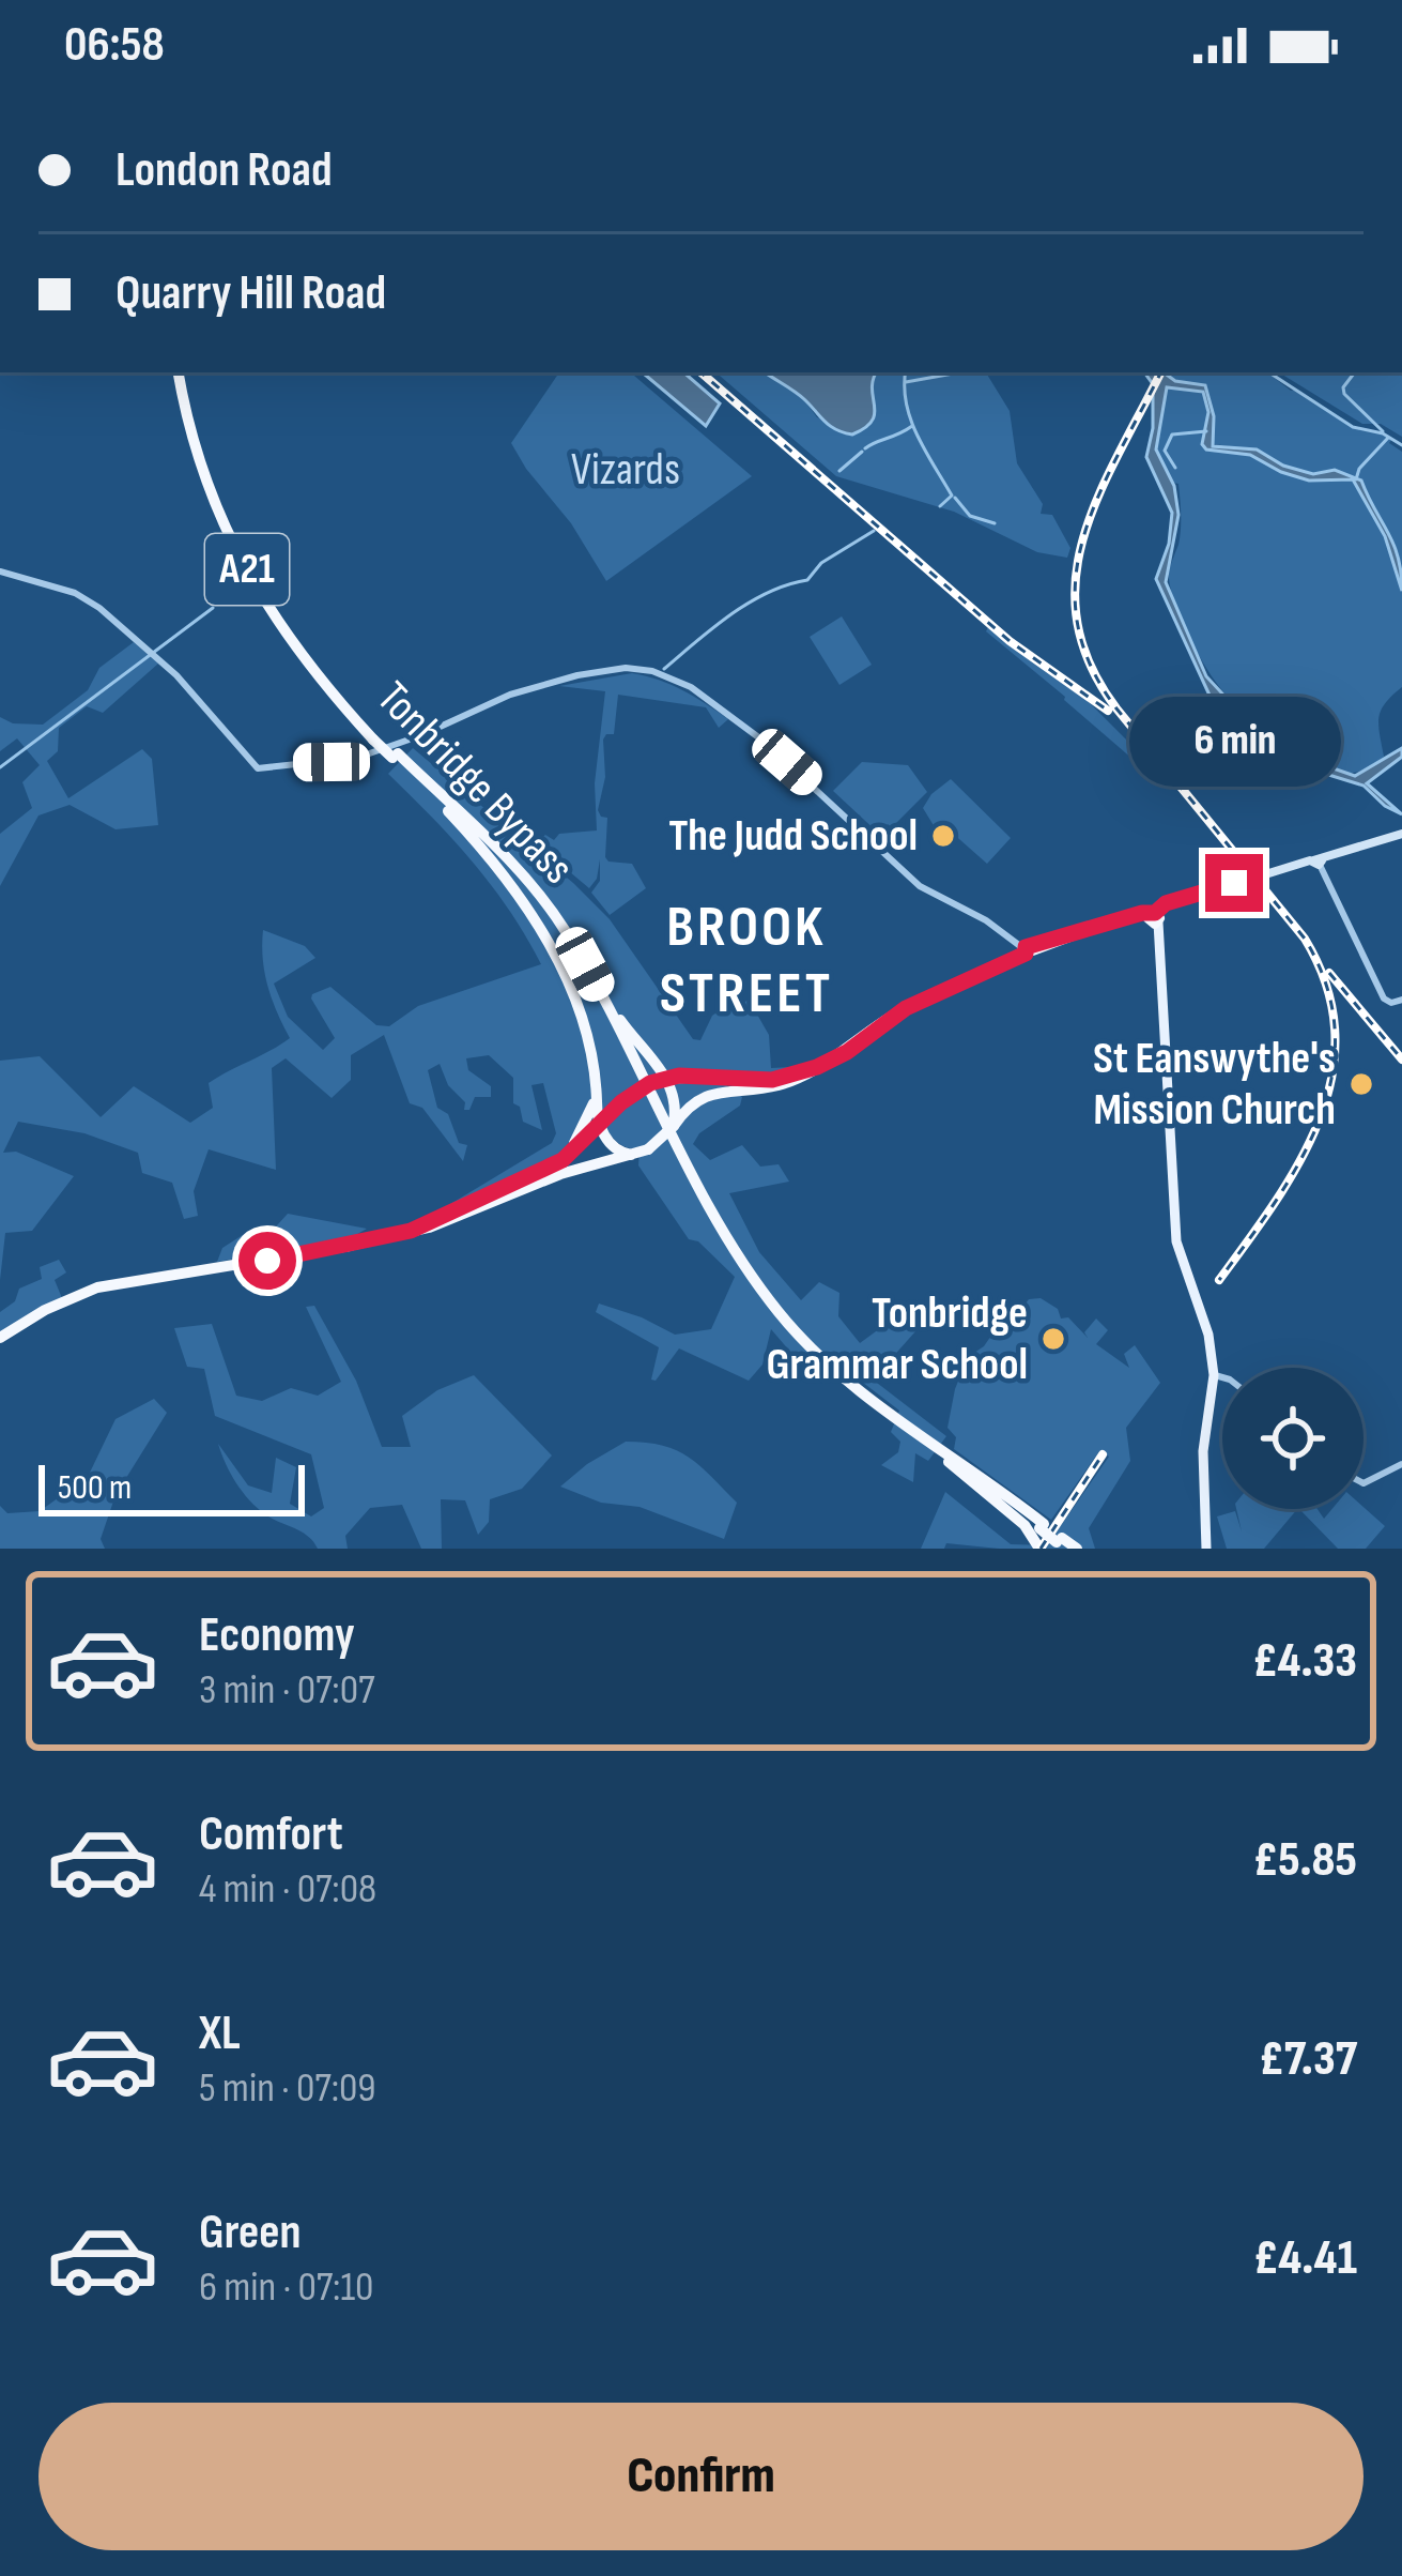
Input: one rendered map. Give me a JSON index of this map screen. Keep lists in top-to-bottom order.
{
  "streets": {
    "highway": ["A21", "Tonbridge Bypass"]
  },
  "districts": ["BROOK STREET"],
  "parks": ["Vizards"],
  "places": ["The Judd School", "St Eanswythe's Mission Church", "Tonbridge Grammar School"],
  "scale_bar": "500 m",
  "page": {
    "status": "06:58",
    "banner": ["London Road", "Quarry Hill Road"],
    "bubble": "6 min",
    "scale": "500 m",
    "list": [
      {
        "name": "Economy",
        "note": "3 min · 07:07",
        "value": "£4.33"
      },
      {
        "name": "Comfort",
        "note": "4 min · 07:08",
        "value": "£5.85"
      },
      {
        "name": "XL",
        "note": "5 min · 07:09",
        "value": "£7.37"
      },
      {
        "name": "Green",
        "note": "6 min · 07:10",
        "value": "£4.41"
      }
    ],
    "buttons": "Confirm"
  }
}
